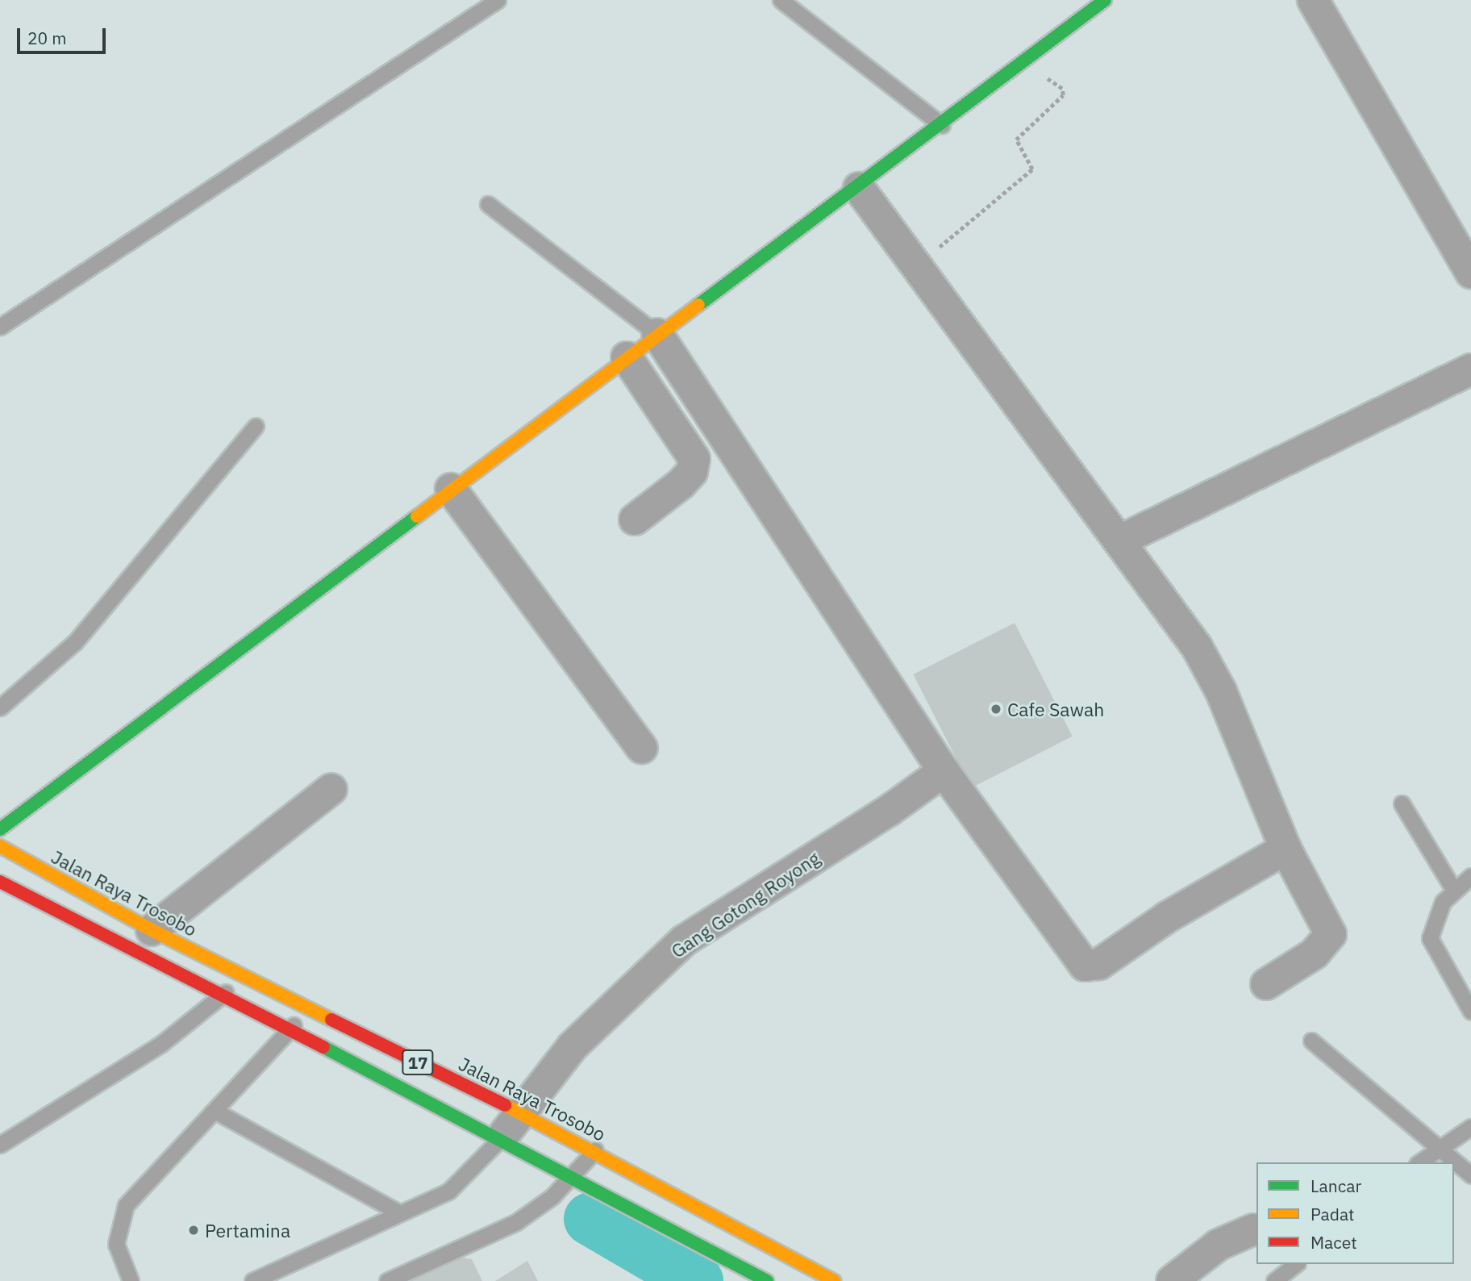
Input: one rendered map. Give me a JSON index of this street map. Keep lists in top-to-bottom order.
{
  "streets": {
    "main road": ["Jalan Raya Trosobo", "17"],
    "street": ["Gang Gotong Royong"]
  },
  "crossings": [
    ["Jalan Raya Trosobo", "Gang Gotong Royong"],
    ["Gang Gotong Royong", "17"]
  ],
  "places": ["Cafe Sawah", "Pertamina"],
  "legend": ["Lancar", "Padat", "Macet"],
  "scale_bar": "20 m"
}
